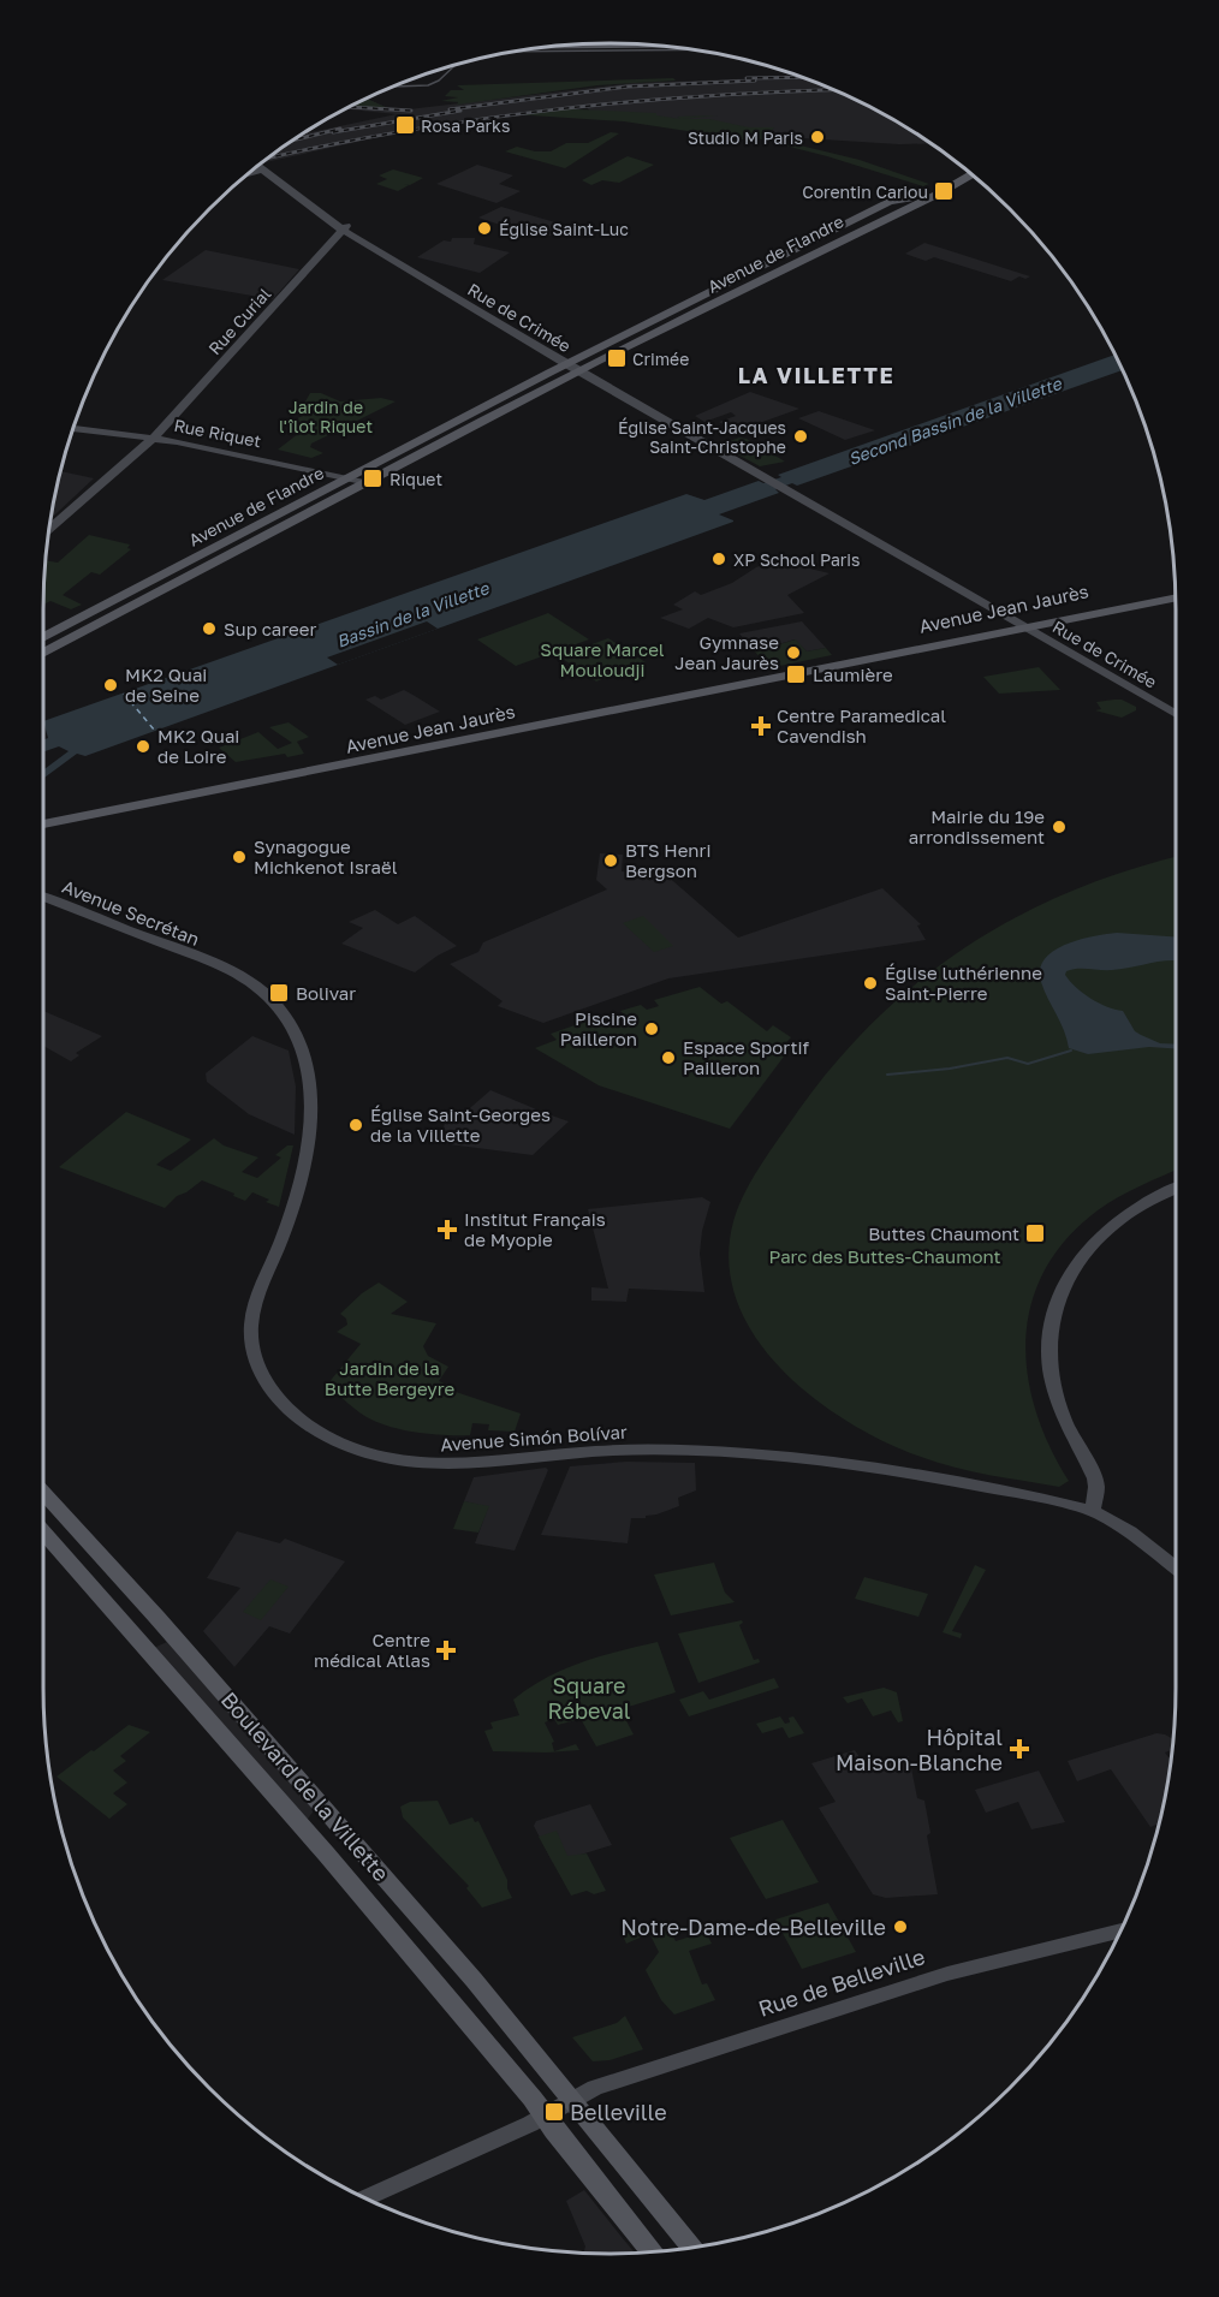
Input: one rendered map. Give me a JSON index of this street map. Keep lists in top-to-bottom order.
{
  "streets": {
    "main road": ["Avenue de Flandre", "Avenue Jean Jaurès", "Boulevard de la Villette"],
    "street": [
      "Rue de Crimée",
      "Rue Curial",
      "Rue Riquet",
      "Avenue Secrétan",
      "Avenue Simón Bolívar",
      "Rue de Belleville"
    ]
  },
  "crossings": [
    ["Avenue de Flandre", "Rue de Crimée"],
    ["Avenue de Flandre", "Rue Riquet"],
    ["Rue de Crimée", "Rue Curial"],
    ["Rue de Crimée", "Avenue Jean Jaurès"],
    ["Rue Curial", "Rue Riquet"],
    ["Avenue Secrétan", "Avenue Simón Bolívar"],
    ["Boulevard de la Villette", "Rue de Belleville"]
  ],
  "districts": ["LA VILLETTE"],
  "water": ["Second Bassin de la Villette", "Bassin de la Villette"],
  "parks": [
    "Jardin de l'îlot Riquet",
    "Square Marcel Mouloudji",
    "Parc des Buttes-Chaumont",
    "Jardin de la Butte Bergeyre",
    "Square Rébeval"
  ],
  "places": {
    "transit": [
      "Rosa Parks",
      "Corentin Cariou",
      "Crimée",
      "Riquet",
      "Laumière",
      "Bolivar",
      "Buttes Chaumont",
      "Belleville"
    ],
    "other": [
      "Studio M Paris",
      "Église Saint-Luc",
      "Église Saint-Jacques Saint-Christophe",
      "XP School Paris",
      "Sup career",
      "Gymnase Jean Jaurès",
      "MK2 Quai de Seine",
      "MK2 Quai de Loire",
      "Mairie du 19e arrondissement",
      "Synagogue Michkenot Israël",
      "BTS Henri Bergson",
      "Église luthérienne Saint-Pierre",
      "Piscine Pailleron",
      "Espace Sportif Pailleron",
      "Église Saint-Georges de la Villette",
      "Notre-Dame-de-Belleville"
    ],
    "health": [
      "Centre Paramedical Cavendish",
      "Institut Français de Myopie",
      "Centre médical Atlas",
      "Hôpital Maison-Blanche"
    ]
  }
}
